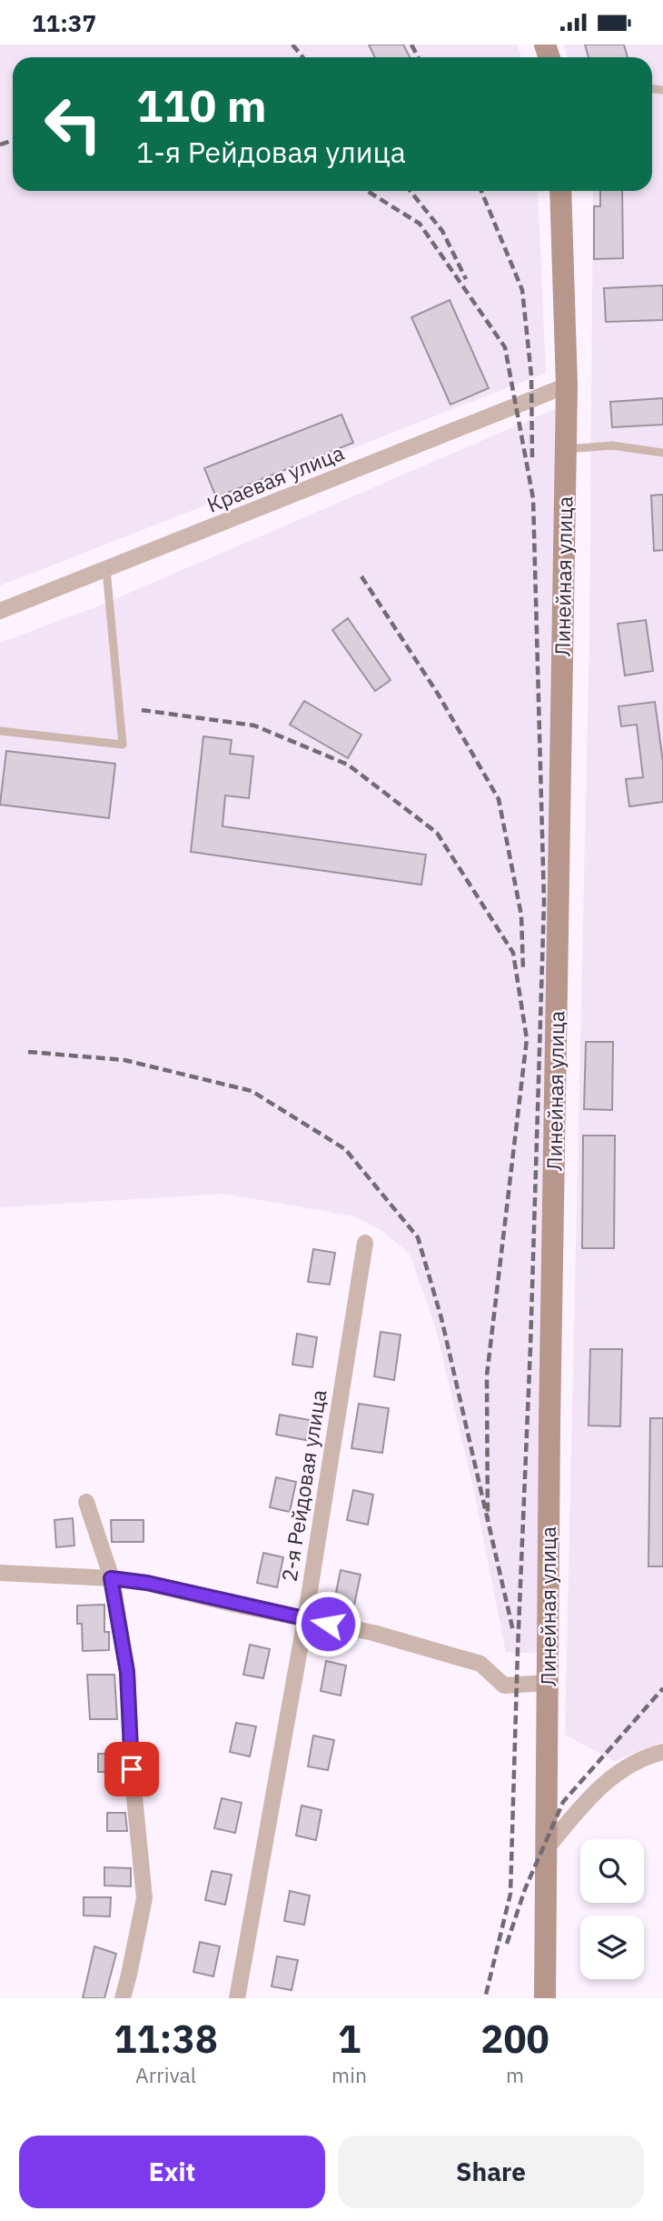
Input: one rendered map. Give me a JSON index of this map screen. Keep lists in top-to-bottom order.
{
  "streets": {
    "street": ["Краевая улица", "Линейная улица", "2-я Рейдовая улица"]
  },
  "crossings": [
    ["Краевая улица", "Линейная улица"]
  ],
  "page": {
    "status": "11:37",
    "turn": ["110 m", "1-я Рейдовая улица"],
    "eta": [
      "11:38",
      "Arrival",
      "1",
      "min",
      "200",
      "m"
    ],
    "buttons": ["Exit", "Share"]
  }
}
